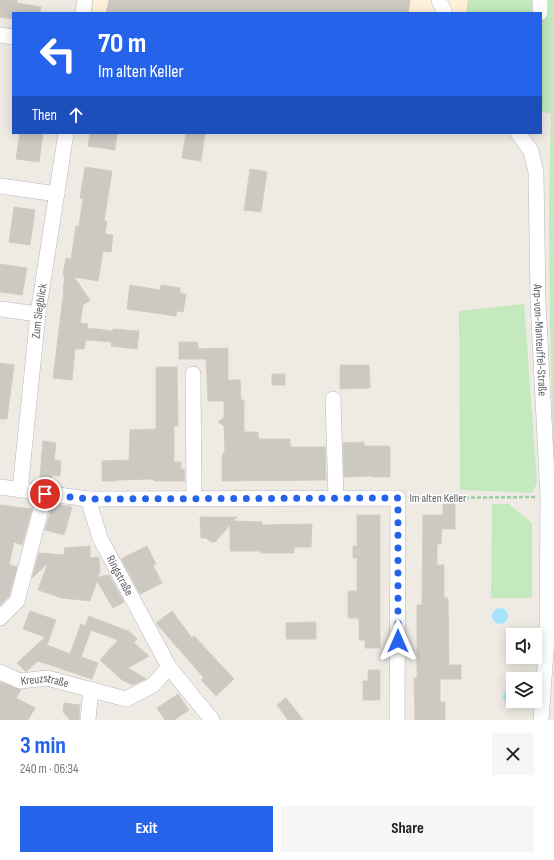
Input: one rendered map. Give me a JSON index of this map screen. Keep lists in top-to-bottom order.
{
  "streets": {
    "street": [
      "Zum Siegblick",
      "Arp-von-Manteuffel-Straße",
      "Im alten Keller",
      "Ringstraße",
      "Kreuzstraße"
    ]
  },
  "crossings": [
    ["Arp-von-Manteuffel-Straße", "Im alten Keller"],
    ["Im alten Keller", "Ringstraße"],
    ["Ringstraße", "Kreuzstraße"]
  ],
  "page": {
    "turn": ["70 m", "Im alten Keller"],
    "then": "Then",
    "heading": ["3 min", "240 m · 06:34"],
    "buttons": ["Exit", "Share"]
  }
}
